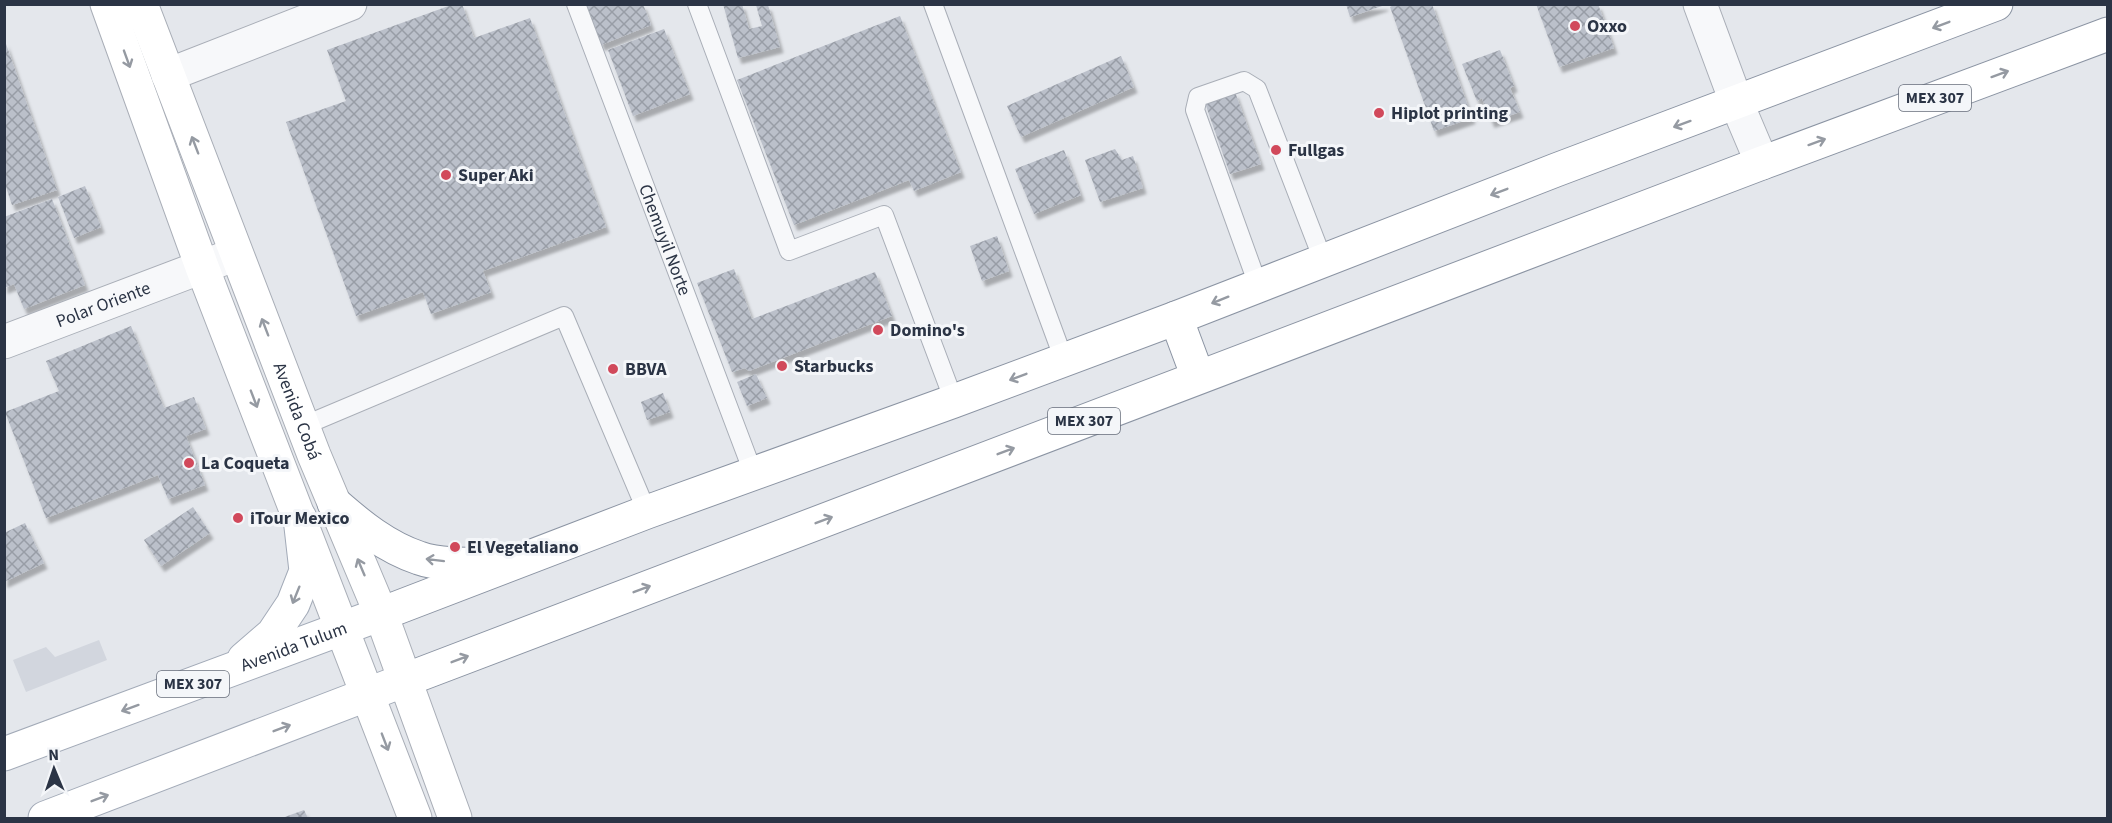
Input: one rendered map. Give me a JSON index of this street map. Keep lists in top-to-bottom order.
{
  "streets": {
    "main road": ["MEX 307", "Avenida Cobá", "Avenida Tulum"],
    "street": ["Polar Oriente"],
    "lane": ["Chemuyil Norte"]
  },
  "crossings": [
    ["MEX 307", "Chemuyil Norte"],
    ["MEX 307", "Avenida Cobá"],
    ["MEX 307", "Avenida Tulum"],
    ["Polar Oriente", "Avenida Cobá"],
    ["Avenida Cobá", "Avenida Tulum"]
  ],
  "places": [
    "Oxxo",
    "Hiplot printing",
    "Fullgas",
    "Super Aki",
    "Domino's",
    "Starbucks",
    "BBVA",
    "La Coqueta",
    "iTour Mexico",
    "El Vegetaliano"
  ],
  "north": "top"
}
